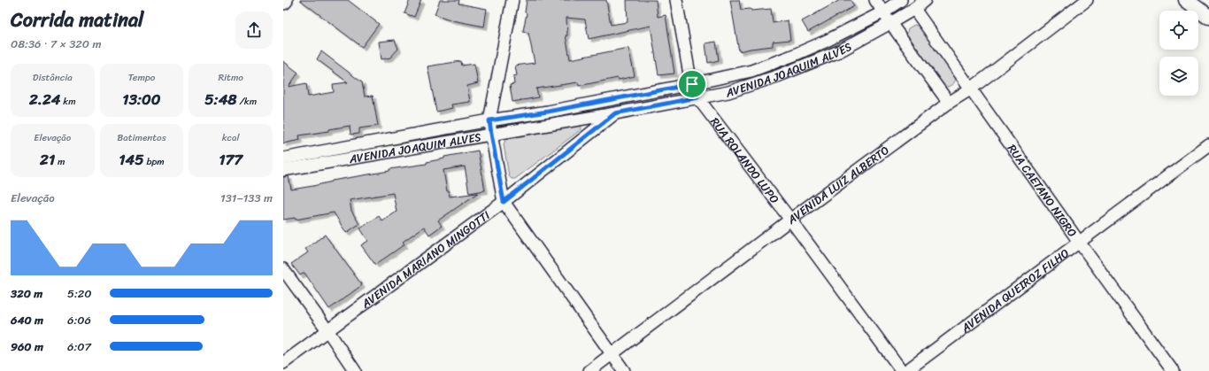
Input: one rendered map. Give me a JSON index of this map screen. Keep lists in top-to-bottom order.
{
  "streets": {
    "street": [
      "AVENIDA JOAQUIM ALVES",
      "RUA ROLANDO LUPO",
      "AVENIDA LUIZ ALBERTO",
      "RUA CAETANO NIGRO",
      "AVENIDA MARIANO MINGOTTI",
      "AVENIDA QUEIROZ FILHO"
    ]
  },
  "crossings": [
    ["AVENIDA JOAQUIM ALVES", "RUA ROLANDO LUPO"],
    ["AVENIDA JOAQUIM ALVES", "RUA CAETANO NIGRO"],
    ["AVENIDA JOAQUIM ALVES", "AVENIDA MARIANO MINGOTTI"],
    ["RUA ROLANDO LUPO", "AVENIDA LUIZ ALBERTO"],
    ["AVENIDA LUIZ ALBERTO", "RUA CAETANO NIGRO"],
    ["RUA CAETANO NIGRO", "AVENIDA QUEIROZ FILHO"]
  ],
  "page": {
    "heading": ["Corrida matinal", "08:36 · 7 × 320 m"],
    "stats": [
      ["Distância", "2.24 km"],
      ["Tempo", "13:00"],
      ["Ritmo", "5:48 /km"],
      ["Elevação", "21 m"],
      ["Batimentos", "145 bpm"],
      ["kcal", "177"]
    ],
    "chart": ["Elevação", "131–133 m"],
    "list": [
      {
        "name": "320 m",
        "note": "5:20"
      },
      {
        "name": "640 m",
        "note": "6:06"
      },
      {
        "name": "960 m",
        "note": "6:07"
      }
    ]
  }
}
